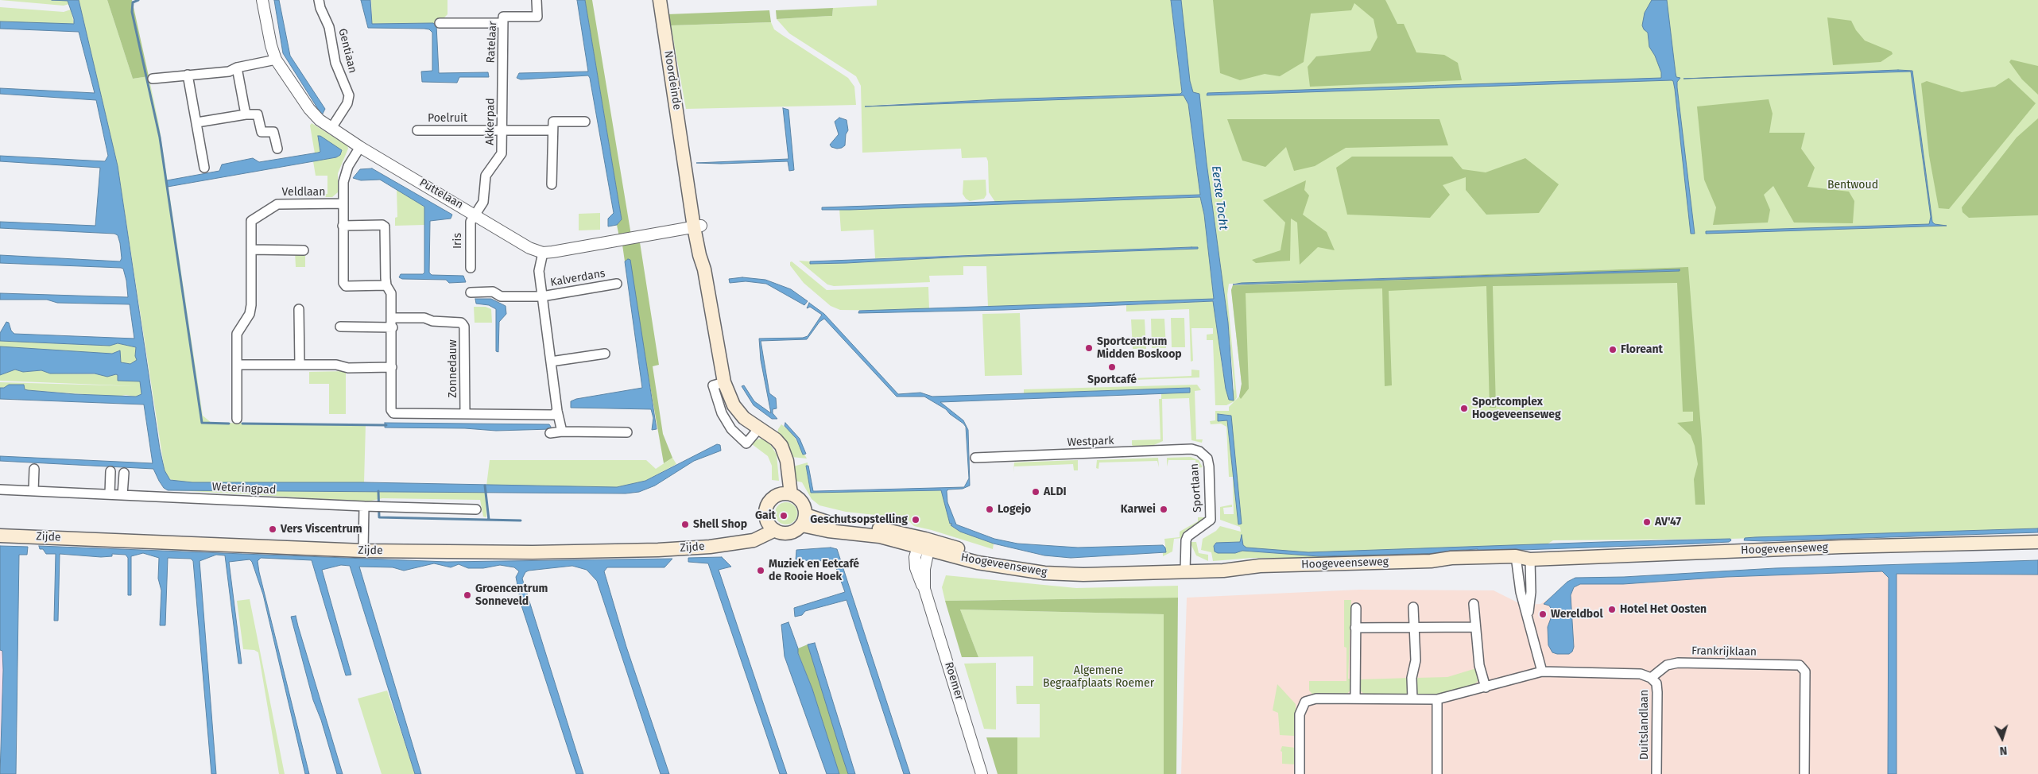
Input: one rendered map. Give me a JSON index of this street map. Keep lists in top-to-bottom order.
{
  "streets": {
    "main road": ["Noordeinde", "Zijde", "Hoogeveenseweg"],
    "street": [
      "Ratelaar",
      "Gentiaan",
      "Poelruit",
      "Akkerpad",
      "Veldlaan",
      "Puttelaan",
      "Iris",
      "Kalverdans",
      "Zonnedauw",
      "Westpark",
      "Sportlaan",
      "Weteringpad",
      "Frankrijklaan",
      "Roemer",
      "Duitslandlaan"
    ]
  },
  "crossings": [
    ["Ratelaar", "Akkerpad"],
    ["Gentiaan", "Puttelaan"],
    ["Noordeinde", "Zijde"],
    ["Noordeinde", "Hoogeveenseweg"],
    ["Poelruit", "Akkerpad"],
    ["Akkerpad", "Puttelaan"],
    ["Akkerpad", "Iris"],
    ["Puttelaan", "Iris"],
    ["Puttelaan", "Kalverdans"],
    ["Kalverdans", "Zonnedauw"],
    ["Westpark", "Sportlaan"],
    ["Sportlaan", "Hoogeveenseweg"],
    ["Zijde", "Hoogeveenseweg"],
    ["Hoogeveenseweg", "Roemer"],
    ["Frankrijklaan", "Duitslandlaan"]
  ],
  "water": ["Eerste Tocht"],
  "parks": ["Bentwoud", "Algemene Begraafplaats Roemer"],
  "places": [
    "Sportcentrum Midden Boskoop",
    "Floreant",
    "Sportcafé",
    "Sportcomplex Hoogeveenseweg",
    "ALDI",
    "Logejo",
    "Karwei",
    "Gait",
    "Geschutsopstelling",
    "AV'47",
    "Shell Shop",
    "Vers Viscentrum",
    "Muziek en Eetcafé de Rooie Hoek",
    "Groencentrum Sonneveld",
    "Hotel Het Oosten",
    "Wereldbol"
  ],
  "north": "bottom"
}
